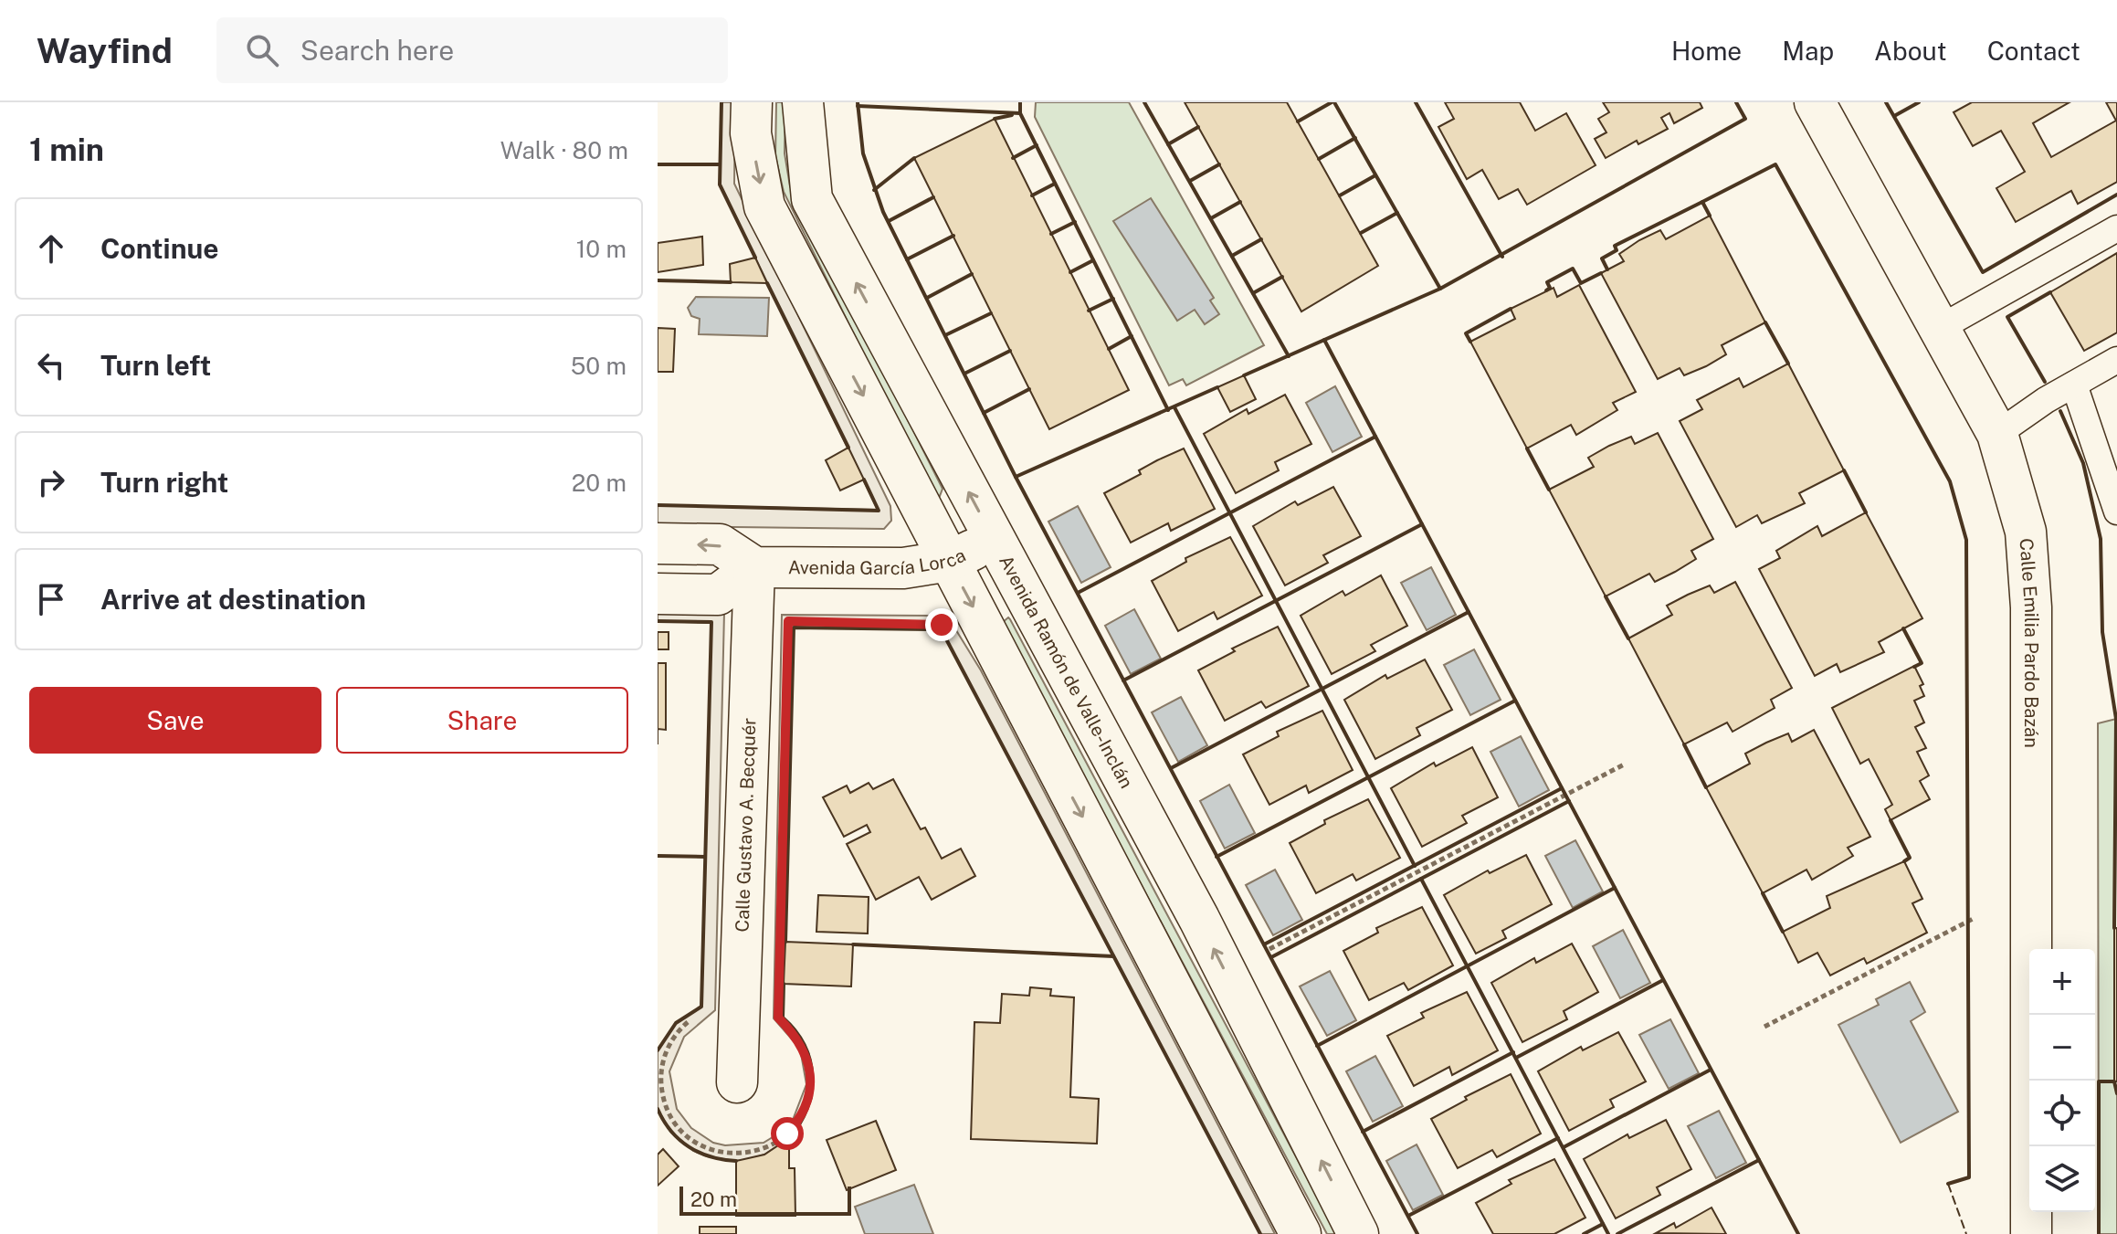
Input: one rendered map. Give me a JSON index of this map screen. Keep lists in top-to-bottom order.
{
  "streets": {
    "street": [
      "Avenida García Lorca",
      "Calle Emilia Pardo Bazán",
      "Avenida Ramón de Valle-Inclán",
      "Calle Gustavo A. Becquér"
    ]
  },
  "crossings": [
    ["Avenida García Lorca", "Avenida Ramón de Valle-Inclán"],
    ["Avenida García Lorca", "Calle Gustavo A. Becquér"]
  ],
  "scale_bar": "20 m",
  "page": {
    "header": "Wayfind",
    "search": "Search here",
    "nav": [
      "Home",
      "Map",
      "About",
      "Contact"
    ],
    "heading": ["1 min", "Walk · 80 m"],
    "list": [
      ["Continue", "10 m"],
      ["Turn left", "50 m"],
      ["Turn right", "20 m"],
      "Arrive at destination"
    ],
    "buttons": ["Save", "Share"],
    "map_buttons": ["+", "−"],
    "scale": "20 m"
  }
}
